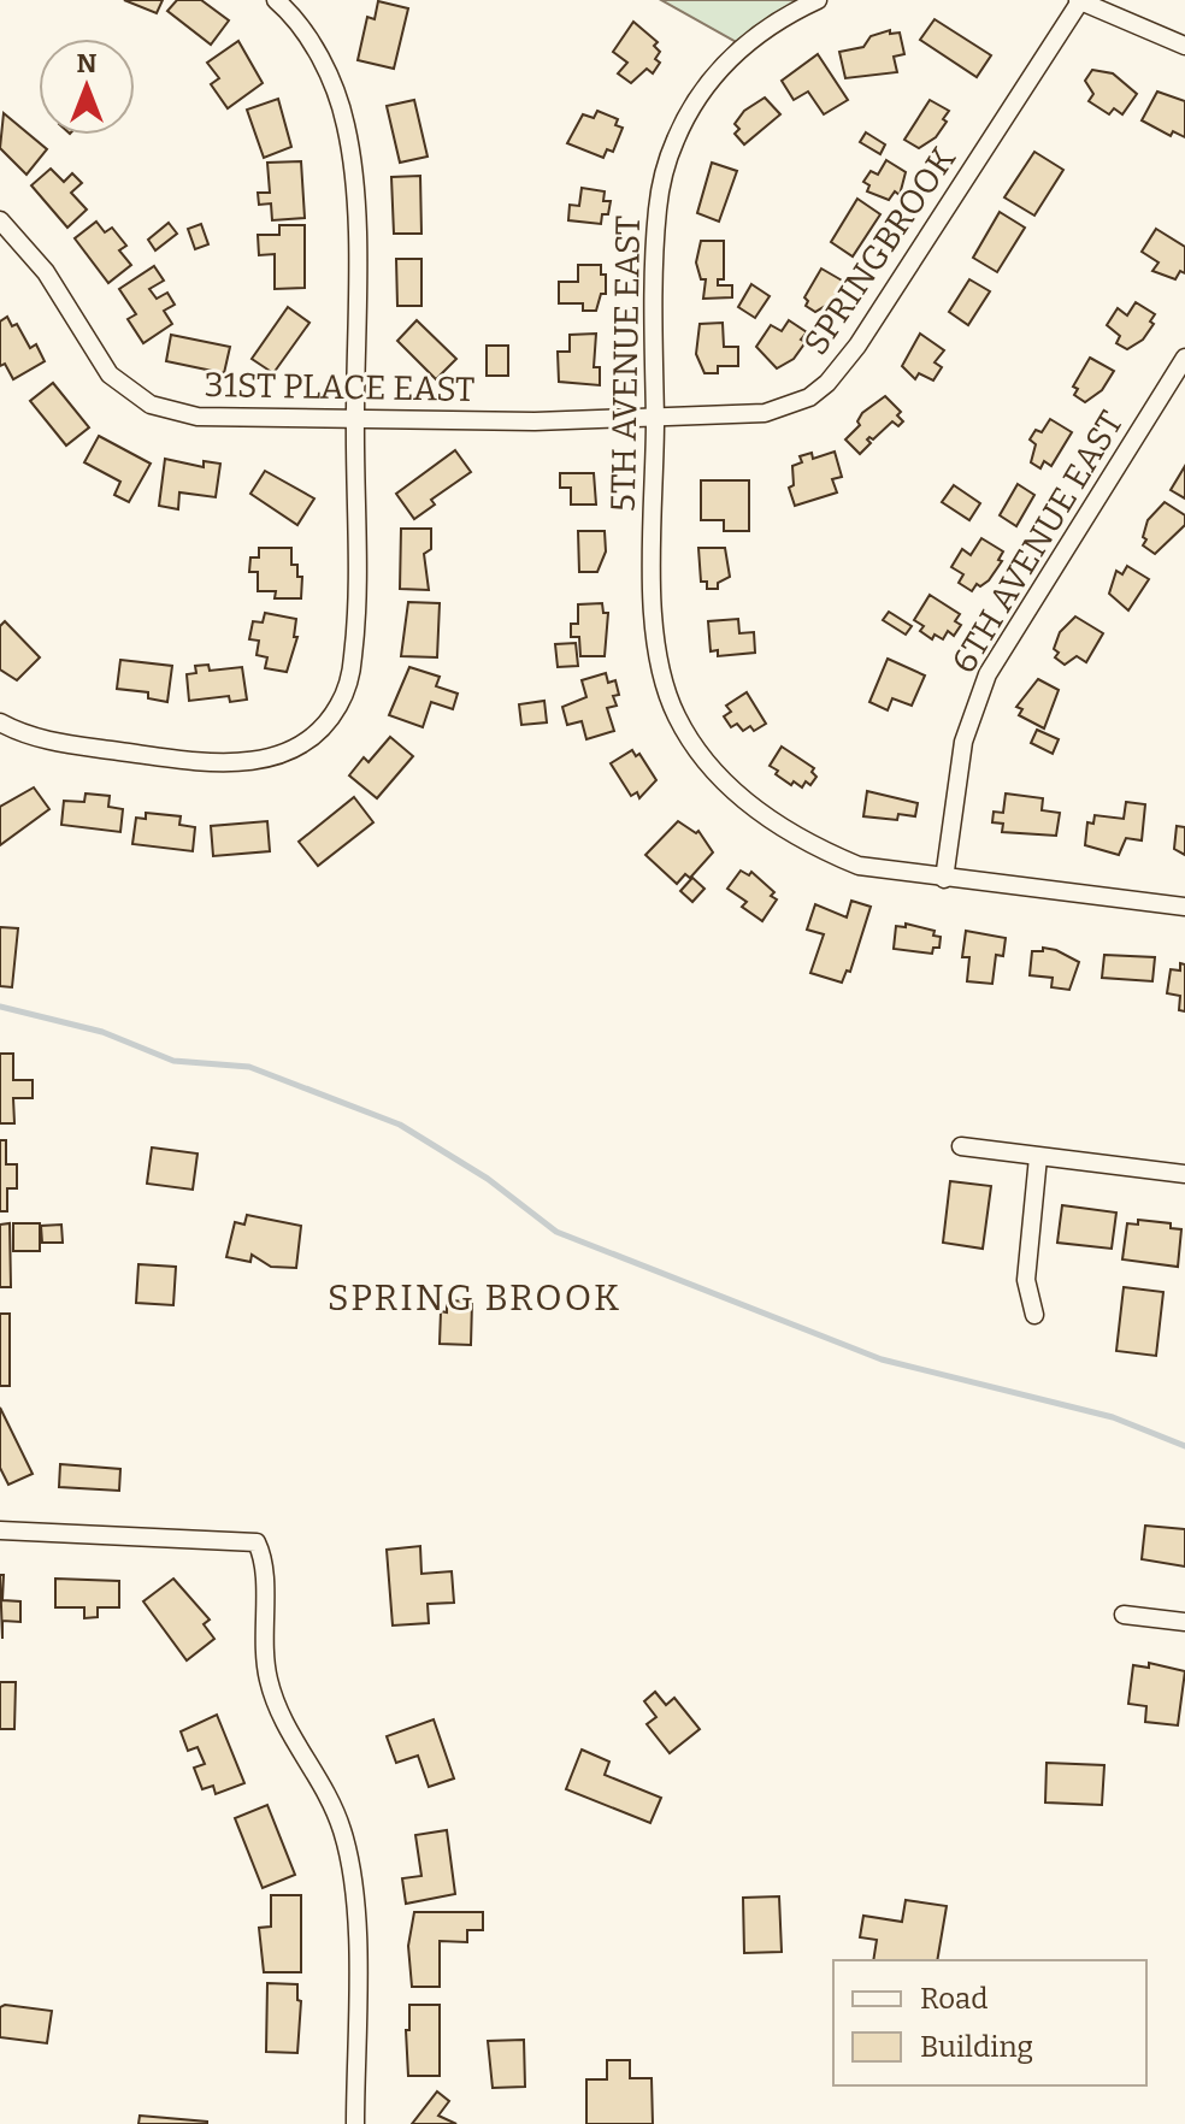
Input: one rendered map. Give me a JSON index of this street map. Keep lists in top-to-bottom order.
{
  "streets": {
    "street": [
      "SPRINGBROOK",
      "5TH AVENUE EAST",
      "31ST PLACE EAST",
      "6TH AVENUE EAST"
    ]
  },
  "crossings": [
    ["SPRINGBROOK", "5TH AVENUE EAST"],
    ["SPRINGBROOK", "31ST PLACE EAST"],
    ["5TH AVENUE EAST", "31ST PLACE EAST"],
    ["5TH AVENUE EAST", "6TH AVENUE EAST"]
  ],
  "districts": ["SPRING BROOK"],
  "legend": ["Road", "Building"],
  "north": "top"
}
